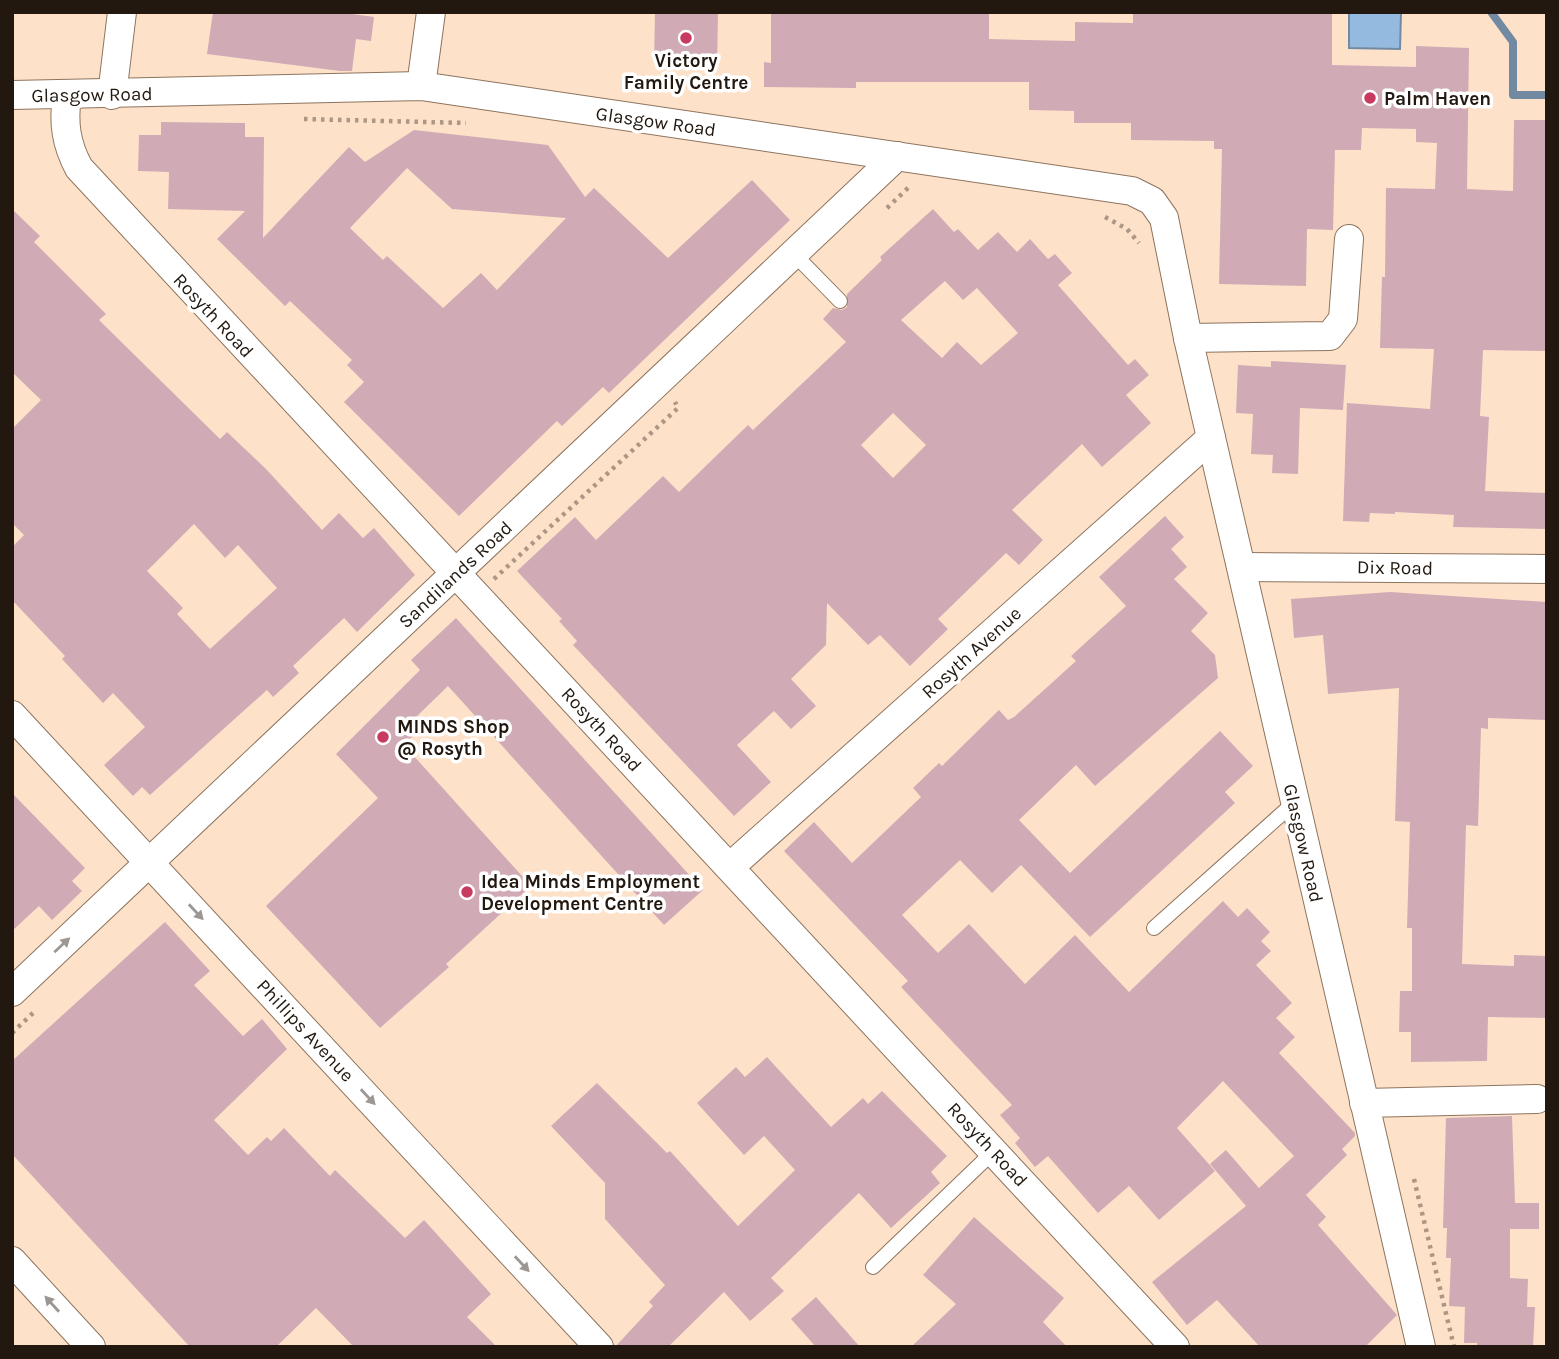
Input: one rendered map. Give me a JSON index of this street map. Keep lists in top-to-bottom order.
{
  "streets": {
    "street": [
      "Glasgow Road",
      "Rosyth Road",
      "Dix Road",
      "Sandilands Road",
      "Rosyth Avenue",
      "Phillips Avenue"
    ]
  },
  "crossings": [
    ["Glasgow Road", "Rosyth Road"],
    ["Glasgow Road", "Dix Road"],
    ["Glasgow Road", "Sandilands Road"],
    ["Glasgow Road", "Rosyth Avenue"],
    ["Rosyth Road", "Sandilands Road"],
    ["Rosyth Road", "Rosyth Avenue"],
    ["Sandilands Road", "Phillips Avenue"]
  ],
  "one_way": ["Phillips Avenue"],
  "places": [
    "Victory Family Centre",
    "Palm Haven",
    "MINDS Shop @ Rosyth",
    "Idea Minds Employment Development Centre"
  ]
}
